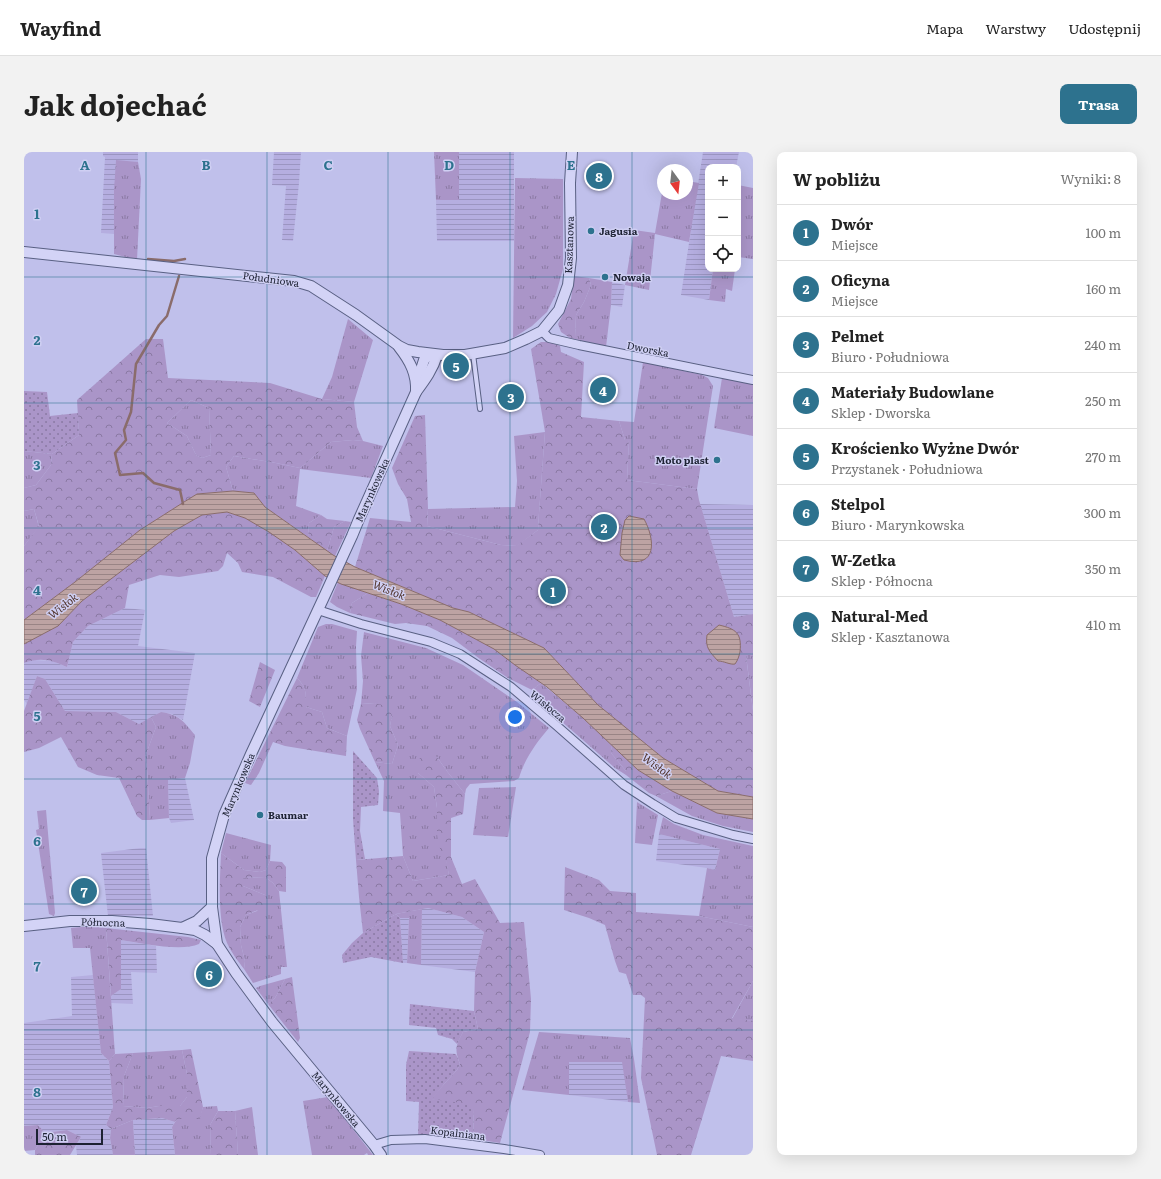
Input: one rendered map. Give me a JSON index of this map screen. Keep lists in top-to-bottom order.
{
  "streets": {
    "street": [
      "Kasztanowa",
      "Południowa",
      "Dworska",
      "Marynkowska",
      "Wisłocza",
      "Północna",
      "Kopalniana"
    ]
  },
  "crossings": [
    ["Kasztanowa", "Południowa"],
    ["Kasztanowa", "Dworska"],
    ["Południowa", "Dworska"],
    ["Południowa", "Marynkowska"],
    ["Marynkowska", "Wisłocza"],
    ["Marynkowska", "Północna"],
    ["Marynkowska", "Kopalniana"]
  ],
  "water": ["Wisłok"],
  "places": [
    "Jagusia",
    "Nowaja",
    "Moto plast",
    "Baumar"
  ],
  "scale_bar": "50 m",
  "north": "bottom",
  "page": {
    "header": "Wayfind",
    "nav": ["Mapa", "Warstwy", "Udostępnij"],
    "title": "Jak dojechać",
    "buttons": "Trasa",
    "heading": ["W pobliżu", "Wyniki: 8"],
    "pins": [
      "8",
      "5",
      "4",
      "3",
      "2",
      "1",
      "7",
      "6"
    ],
    "map_buttons": ["+", "−"],
    "list": [
      {
        "mark": "1",
        "name": "Dwór",
        "note": "Miejsce",
        "value": "100 m"
      },
      {
        "mark": "2",
        "name": "Oficyna",
        "note": "Miejsce",
        "value": "160 m"
      },
      {
        "mark": "3",
        "name": "Pelmet",
        "note": "Biuro · Południowa",
        "value": "240 m"
      },
      {
        "mark": "4",
        "name": "Materiały Budowlane",
        "note": "Sklep · Dworska",
        "value": "250 m"
      },
      {
        "mark": "5",
        "name": "Krościenko Wyżne Dwór",
        "note": "Przystanek · Południowa",
        "value": "270 m"
      },
      {
        "mark": "6",
        "name": "Stelpol",
        "note": "Biuro · Marynkowska",
        "value": "300 m"
      },
      {
        "mark": "7",
        "name": "W-Zetka",
        "note": "Sklep · Północna",
        "value": "350 m"
      },
      {
        "mark": "8",
        "name": "Natural-Med",
        "note": "Sklep · Kasztanowa",
        "value": "410 m"
      }
    ],
    "scale": "50 m"
  },
  "grid": {
    "columns": [
      "A",
      "B",
      "C",
      "D",
      "E"
    ],
    "rows": [
      "1",
      "2",
      "3",
      "4",
      "5",
      "6",
      "7",
      "8"
    ]
  }
}
